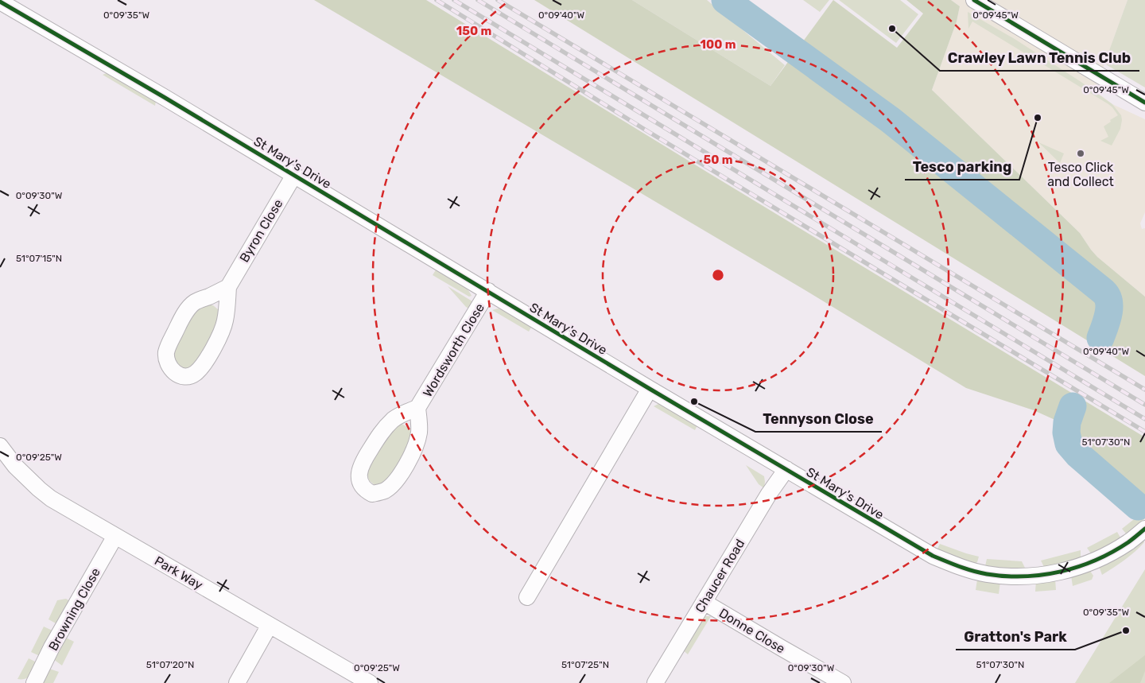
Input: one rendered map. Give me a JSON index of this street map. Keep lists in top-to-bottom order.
{
  "streets": {
    "street": [
      "St Mary's Drive",
      "Byron Close",
      "Wordsworth Close",
      "Park Way",
      "Chaucer Road",
      "Browning Close",
      "Donne Close"
    ]
  },
  "crossings": [
    ["St Mary's Drive", "Byron Close"],
    ["St Mary's Drive", "Wordsworth Close"],
    ["St Mary's Drive", "Chaucer Road"],
    ["Park Way", "Browning Close"],
    ["Chaucer Road", "Donne Close"]
  ],
  "places": [
    "Crawley Lawn Tennis Club",
    "Tesco parking",
    "Tesco Click and Collect",
    "Tennyson Close",
    "Gratton's Park"
  ],
  "coordinates": [
    "0°09'40\"W",
    "0°09'35\"W",
    "0°09'45\"W",
    "0°09'30\"W",
    "51°07'15\"N",
    "51°07'30\"N",
    "0°09'25\"W",
    "51°07'20\"N",
    "51°07'25\"N"
  ],
  "rings": ["150 m", "100 m", "50 m"]
}
